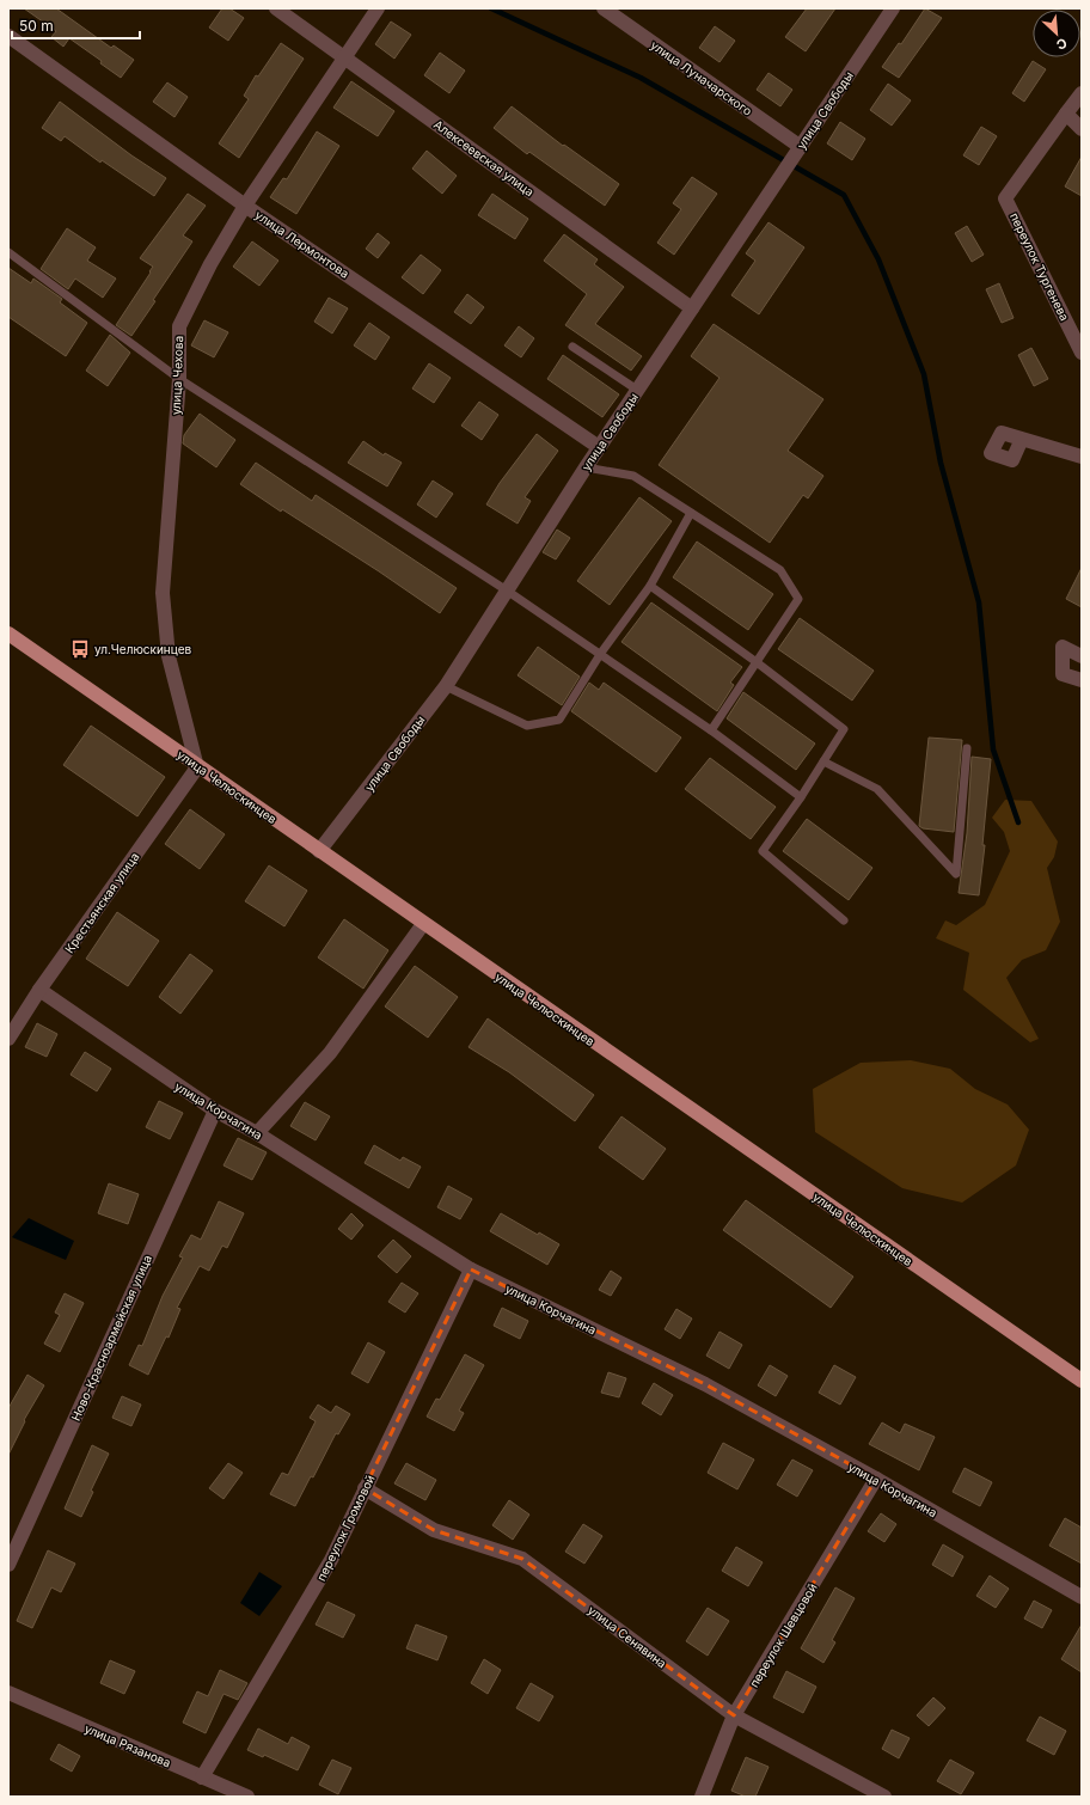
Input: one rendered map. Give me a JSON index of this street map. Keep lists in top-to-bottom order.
{
  "streets": {
    "main road": ["улица Челюскинцев"],
    "street": [
      "улица Луначарского",
      "улица Свободы",
      "Алексеевская улица",
      "улица Лермонтова",
      "переулок Тургенева",
      "улица Чехова",
      "Крестьянская улица",
      "улица Корчагина",
      "Ново-Красноармейская улица",
      "переулок Громовой",
      "переулок Шевцовой",
      "улица Сенявина",
      "улица Рязанова"
    ]
  },
  "crossings": [
    ["улица Луначарского", "улица Свободы"],
    ["улица Свободы", "Алексеевская улица"],
    ["улица Свободы", "улица Лермонтова"],
    ["улица Свободы", "улица Челюскинцев"],
    ["Алексеевская улица", "улица Чехова"],
    ["улица Лермонтова", "улица Чехова"],
    ["улица Чехова", "улица Челюскинцев"],
    ["улица Чехова", "Крестьянская улица"],
    ["улица Челюскинцев", "Крестьянская улица"],
    ["Крестьянская улица", "улица Корчагина"],
    ["улица Корчагина", "Ново-Красноармейская улица"],
    ["улица Корчагина", "переулок Громовой"],
    ["улица Корчагина", "переулок Шевцовой"],
    ["переулок Громовой", "улица Сенявина"],
    ["переулок Громовой", "улица Рязанова"],
    ["переулок Шевцовой", "улица Сенявина"]
  ],
  "places": {
    "bus stop": ["ул.Челюскинцев"]
  },
  "scale_bar": "50 m",
  "north": "bottom right"
}
